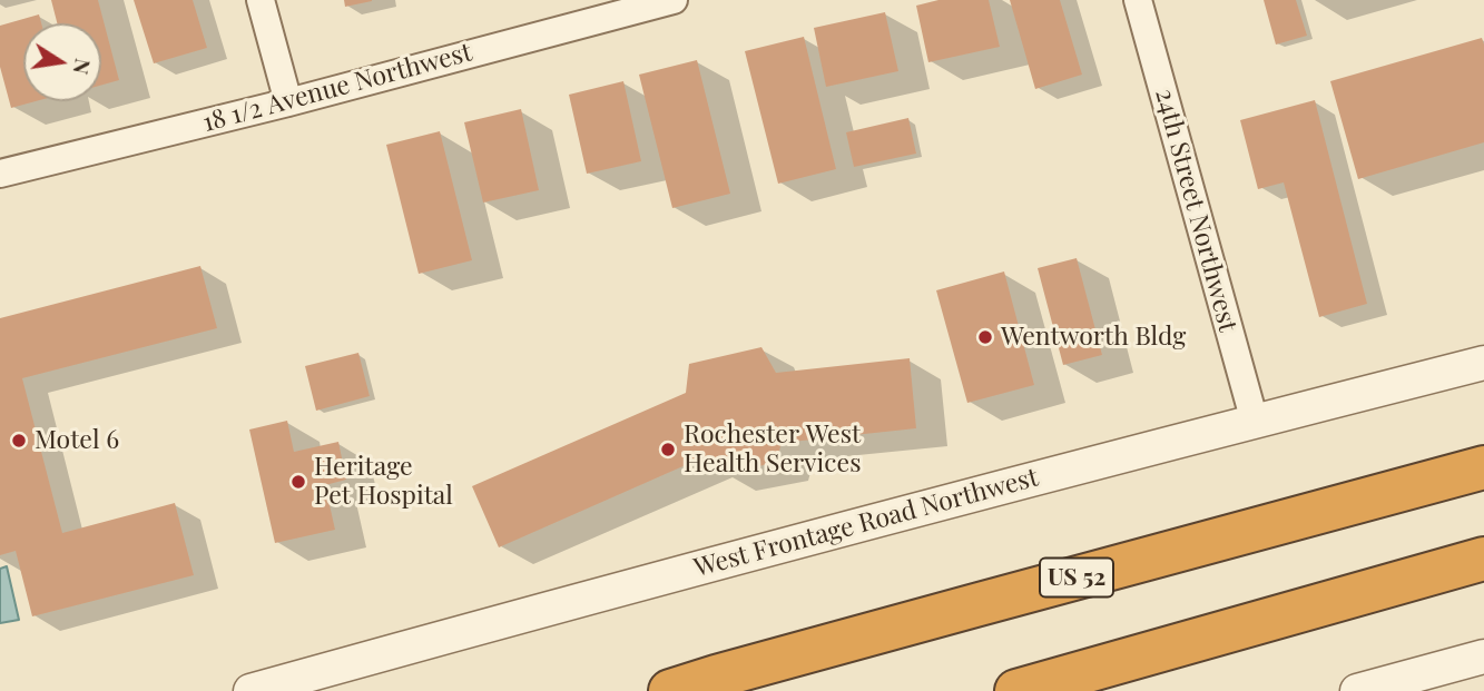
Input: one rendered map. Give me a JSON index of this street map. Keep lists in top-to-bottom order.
{
  "streets": {
    "highway": ["US 52"],
    "street": ["18 1/2 Avenue Northwest", "24th Street Northwest", "West Frontage Road Northwest"]
  },
  "crossings": [
    ["24th Street Northwest", "West Frontage Road Northwest"]
  ],
  "places": [
    "Wentworth Bldg",
    "Motel 6",
    "Rochester West Health Services",
    "Heritage Pet Hospital"
  ],
  "north": "right"
}
